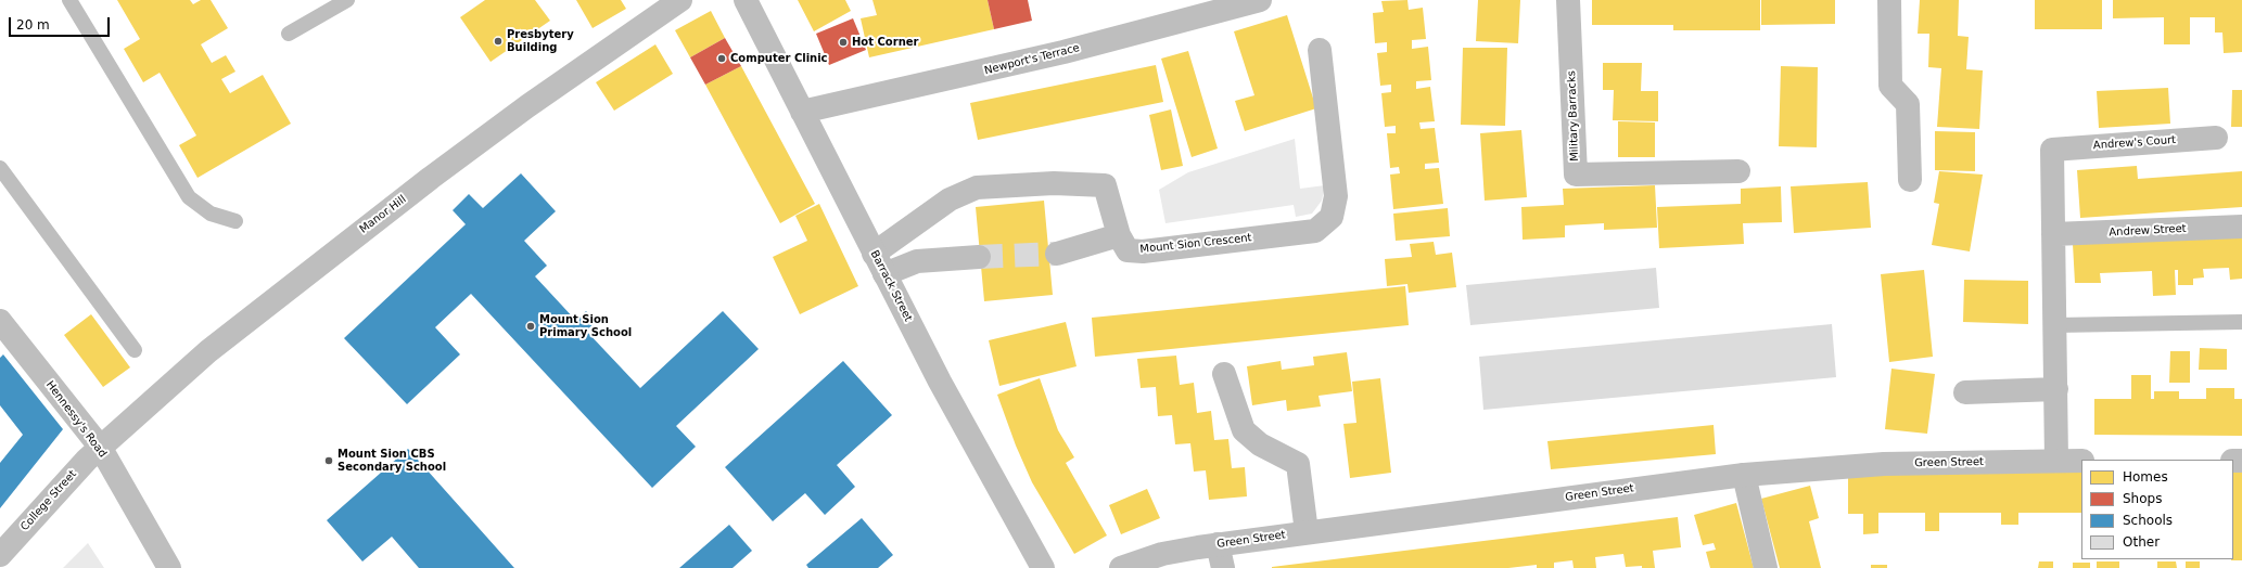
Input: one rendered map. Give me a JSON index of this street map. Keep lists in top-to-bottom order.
{
  "streets": {
    "street": [
      "Newport's Terrace",
      "Military Barracks",
      "Andrew's Court",
      "Manor Hill",
      "Andrew Street",
      "Mount Sion Crescent",
      "Barrack Street",
      "Hennessy's Road",
      "Green Street",
      "College Street"
    ]
  },
  "crossings": [
    ["Newport's Terrace", "Barrack Street"],
    ["Andrew's Court", "Andrew Street"],
    ["Manor Hill", "Hennessy's Road"],
    ["Manor Hill", "College Street"],
    ["Mount Sion Crescent", "Barrack Street"],
    ["Hennessy's Road", "College Street"]
  ],
  "places": [
    "Presbytery Building",
    "Hot Corner",
    "Computer Clinic",
    "Mount Sion Primary School",
    "Mount Sion CBS Secondary School"
  ],
  "legend": [
    "Homes",
    "Shops",
    "Schools",
    "Other"
  ],
  "scale_bar": "20 m"
}
